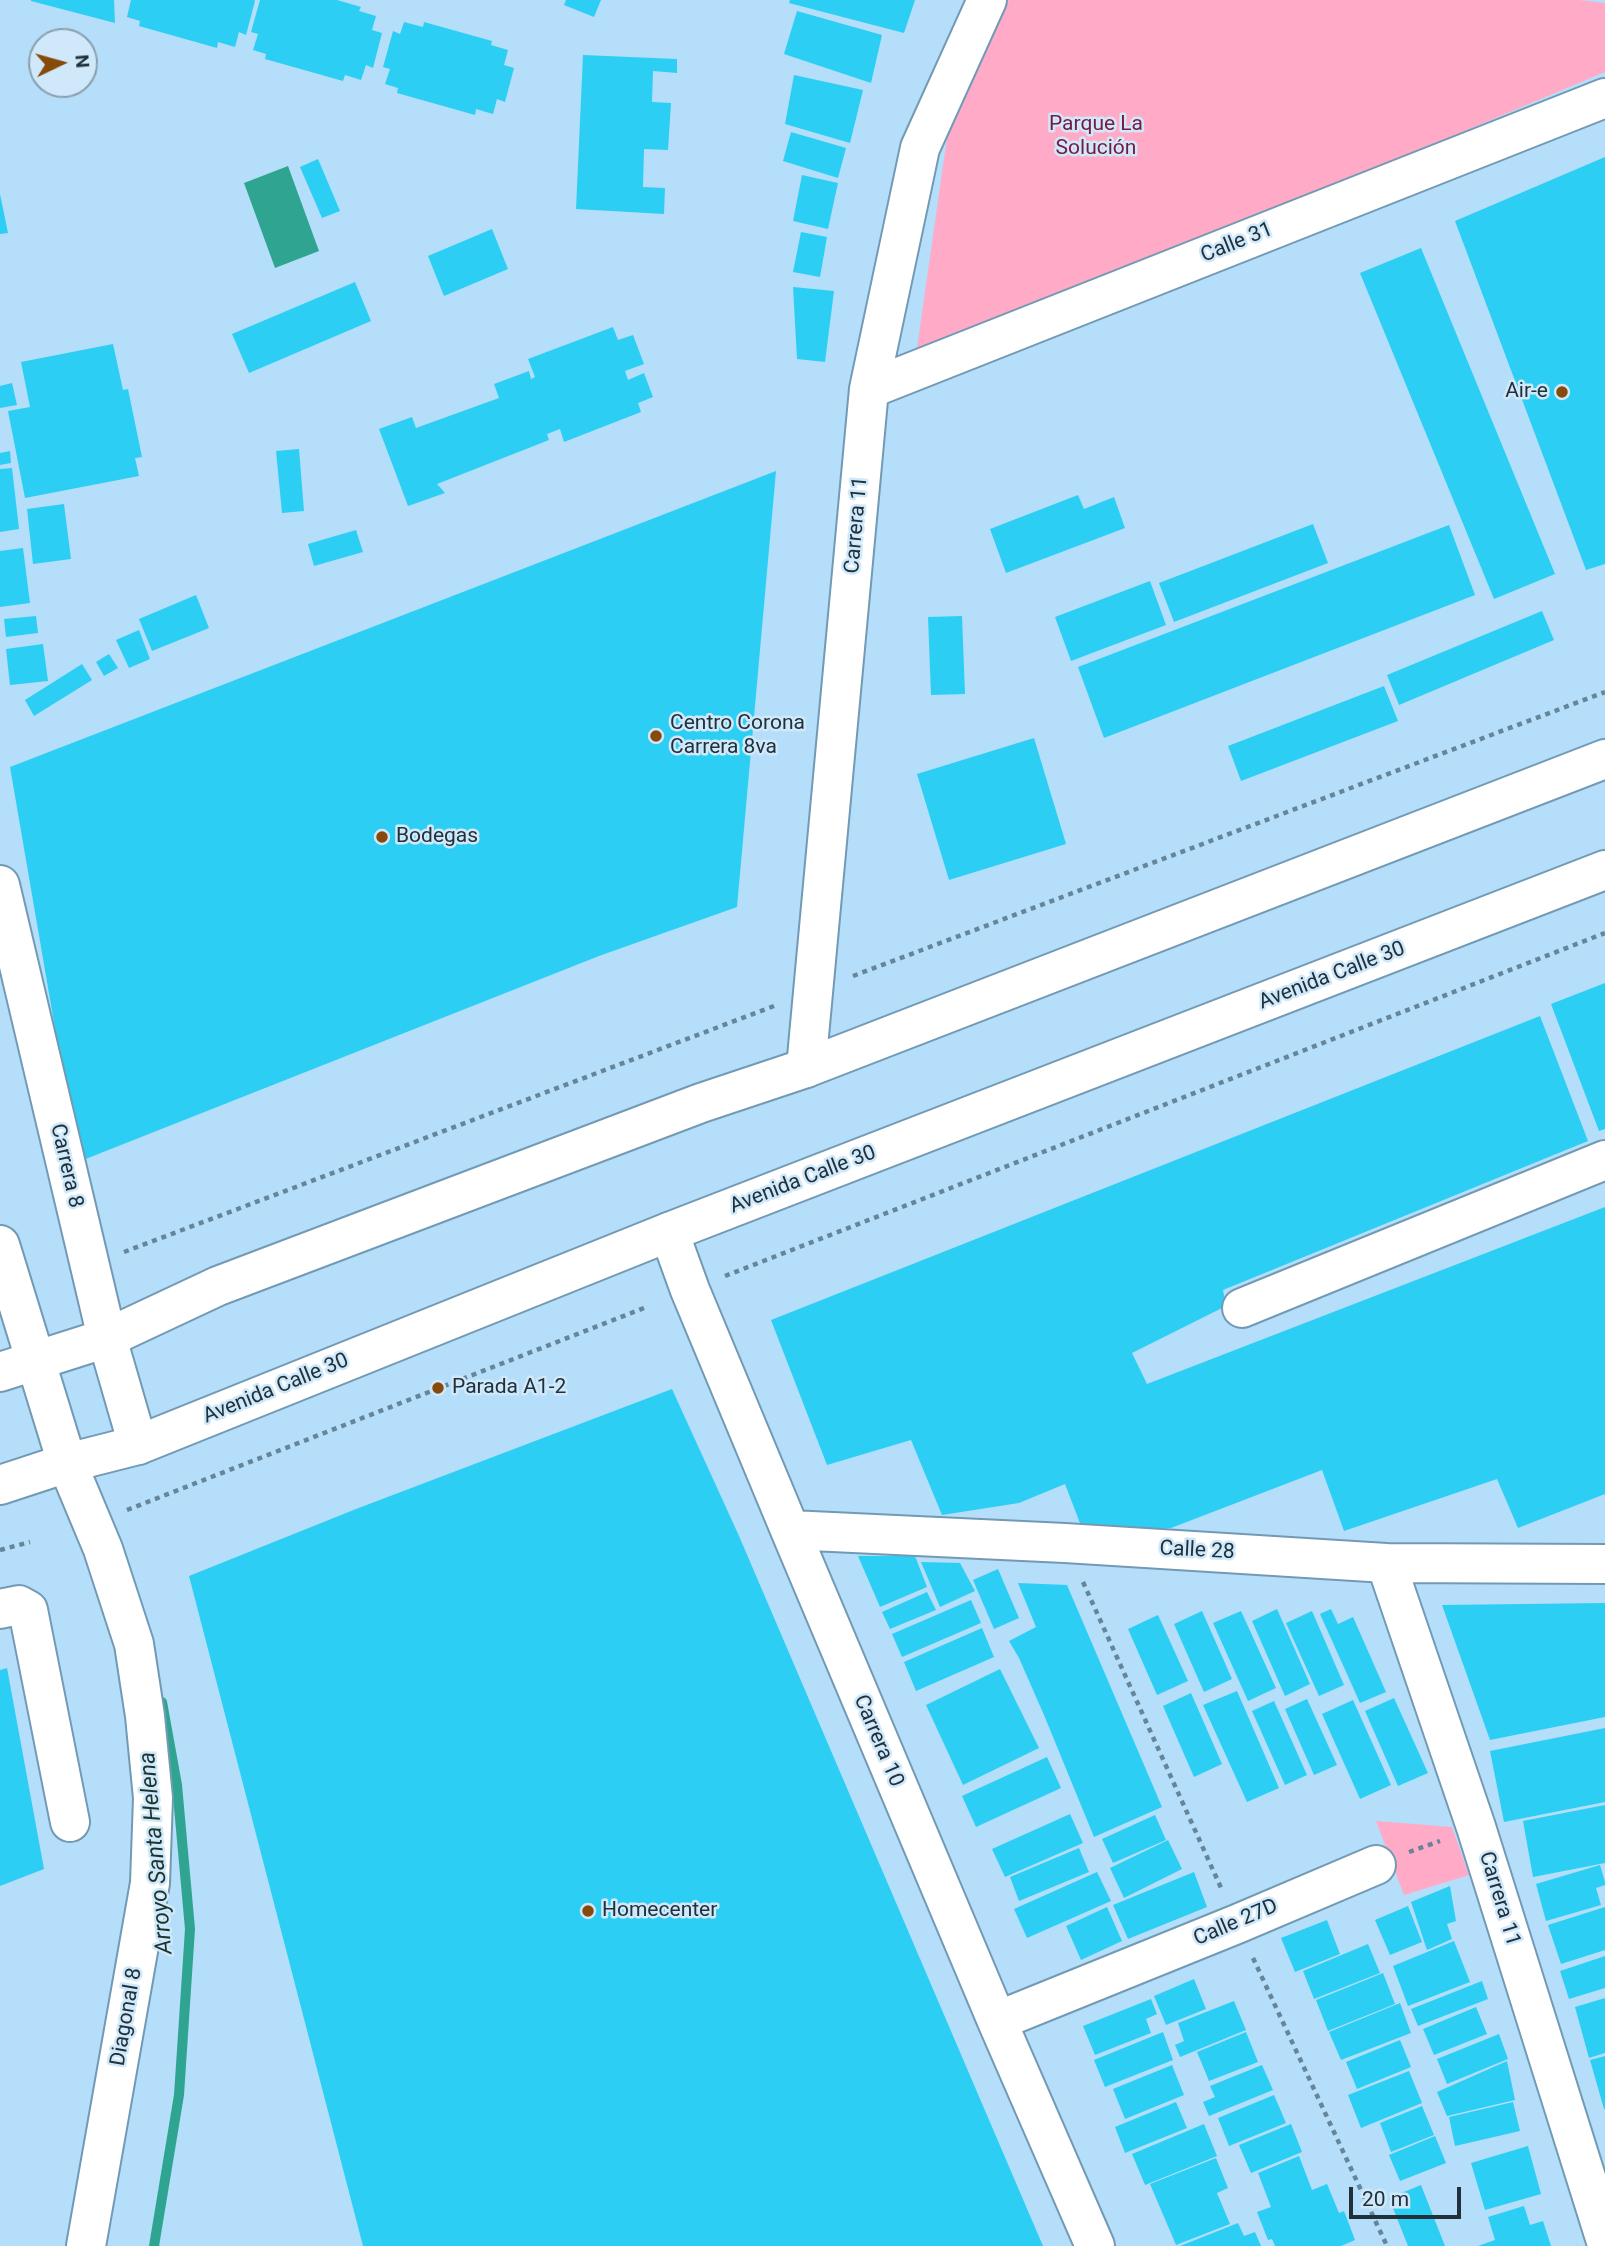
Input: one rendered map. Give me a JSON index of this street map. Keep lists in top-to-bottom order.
{
  "streets": {
    "main road": [
      "Calle 31",
      "Carrera 11",
      "Avenida Calle 30",
      "Carrera 8",
      "Calle 28",
      "Carrera 10",
      "Calle 27D",
      "Diagonal 8"
    ]
  },
  "crossings": [
    ["Calle 31", "Carrera 11"],
    ["Carrera 11", "Calle 28"],
    ["Avenida Calle 30", "Carrera 8"],
    ["Avenida Calle 30", "Carrera 10"],
    ["Avenida Calle 30", "Diagonal 8"],
    ["Calle 28", "Carrera 10"],
    ["Carrera 10", "Calle 27D"]
  ],
  "water": ["Arroyo Santa Helena"],
  "parks": ["Parque La Solución"],
  "places": [
    "Air-e",
    "Centro Corona Carrera 8va",
    "Bodegas",
    "Parada A1-2",
    "Homecenter"
  ],
  "scale_bar": "20 m",
  "north": "right"
}
